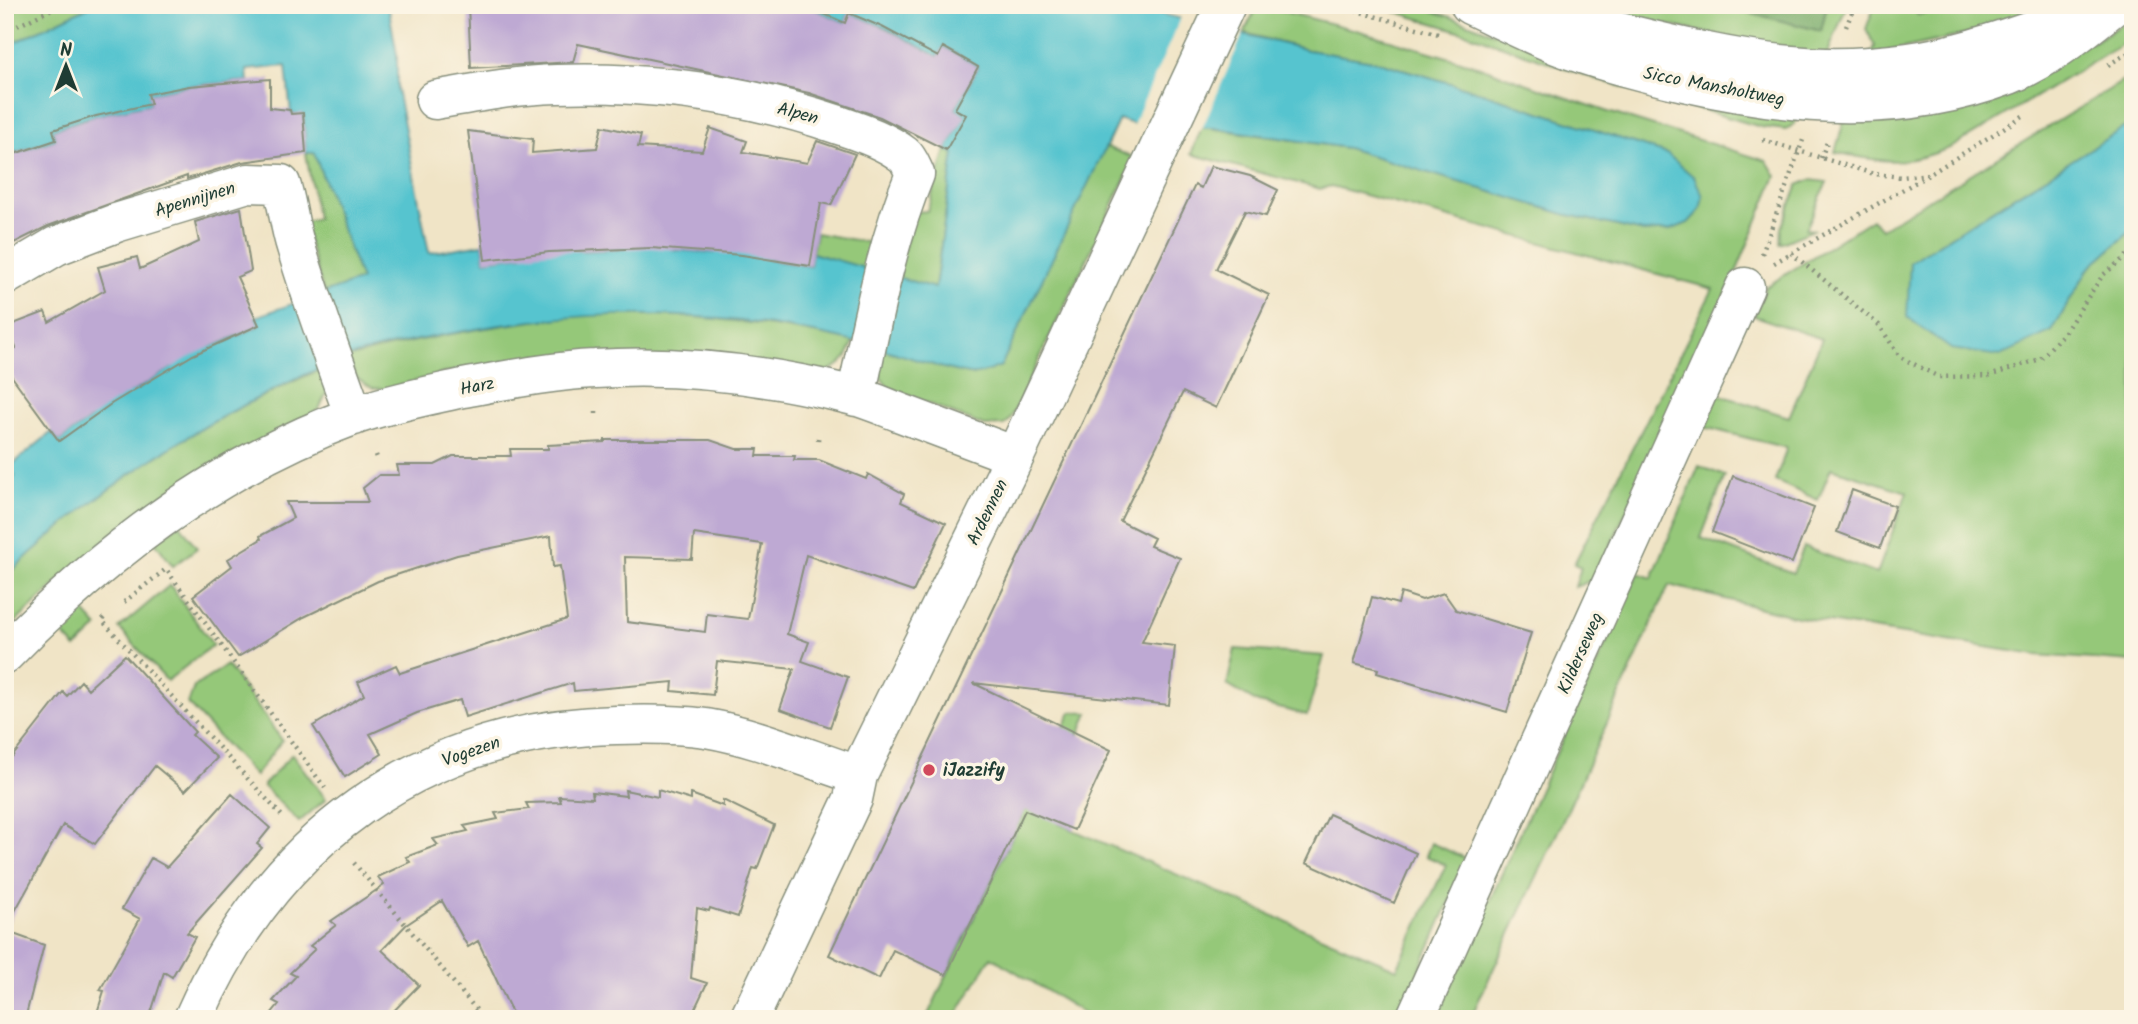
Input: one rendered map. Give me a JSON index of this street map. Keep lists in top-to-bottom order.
{
  "streets": {
    "street": [
      "Sicco Mansholtweg",
      "Alpen",
      "Apennijnen",
      "Harz",
      "Ardennen",
      "Kilderseweg",
      "Vogezen"
    ]
  },
  "crossings": [
    ["Alpen", "Harz"],
    ["Apennijnen", "Harz"],
    ["Harz", "Ardennen"],
    ["Ardennen", "Vogezen"]
  ],
  "places": ["iJazzify"],
  "north": "top"
}
